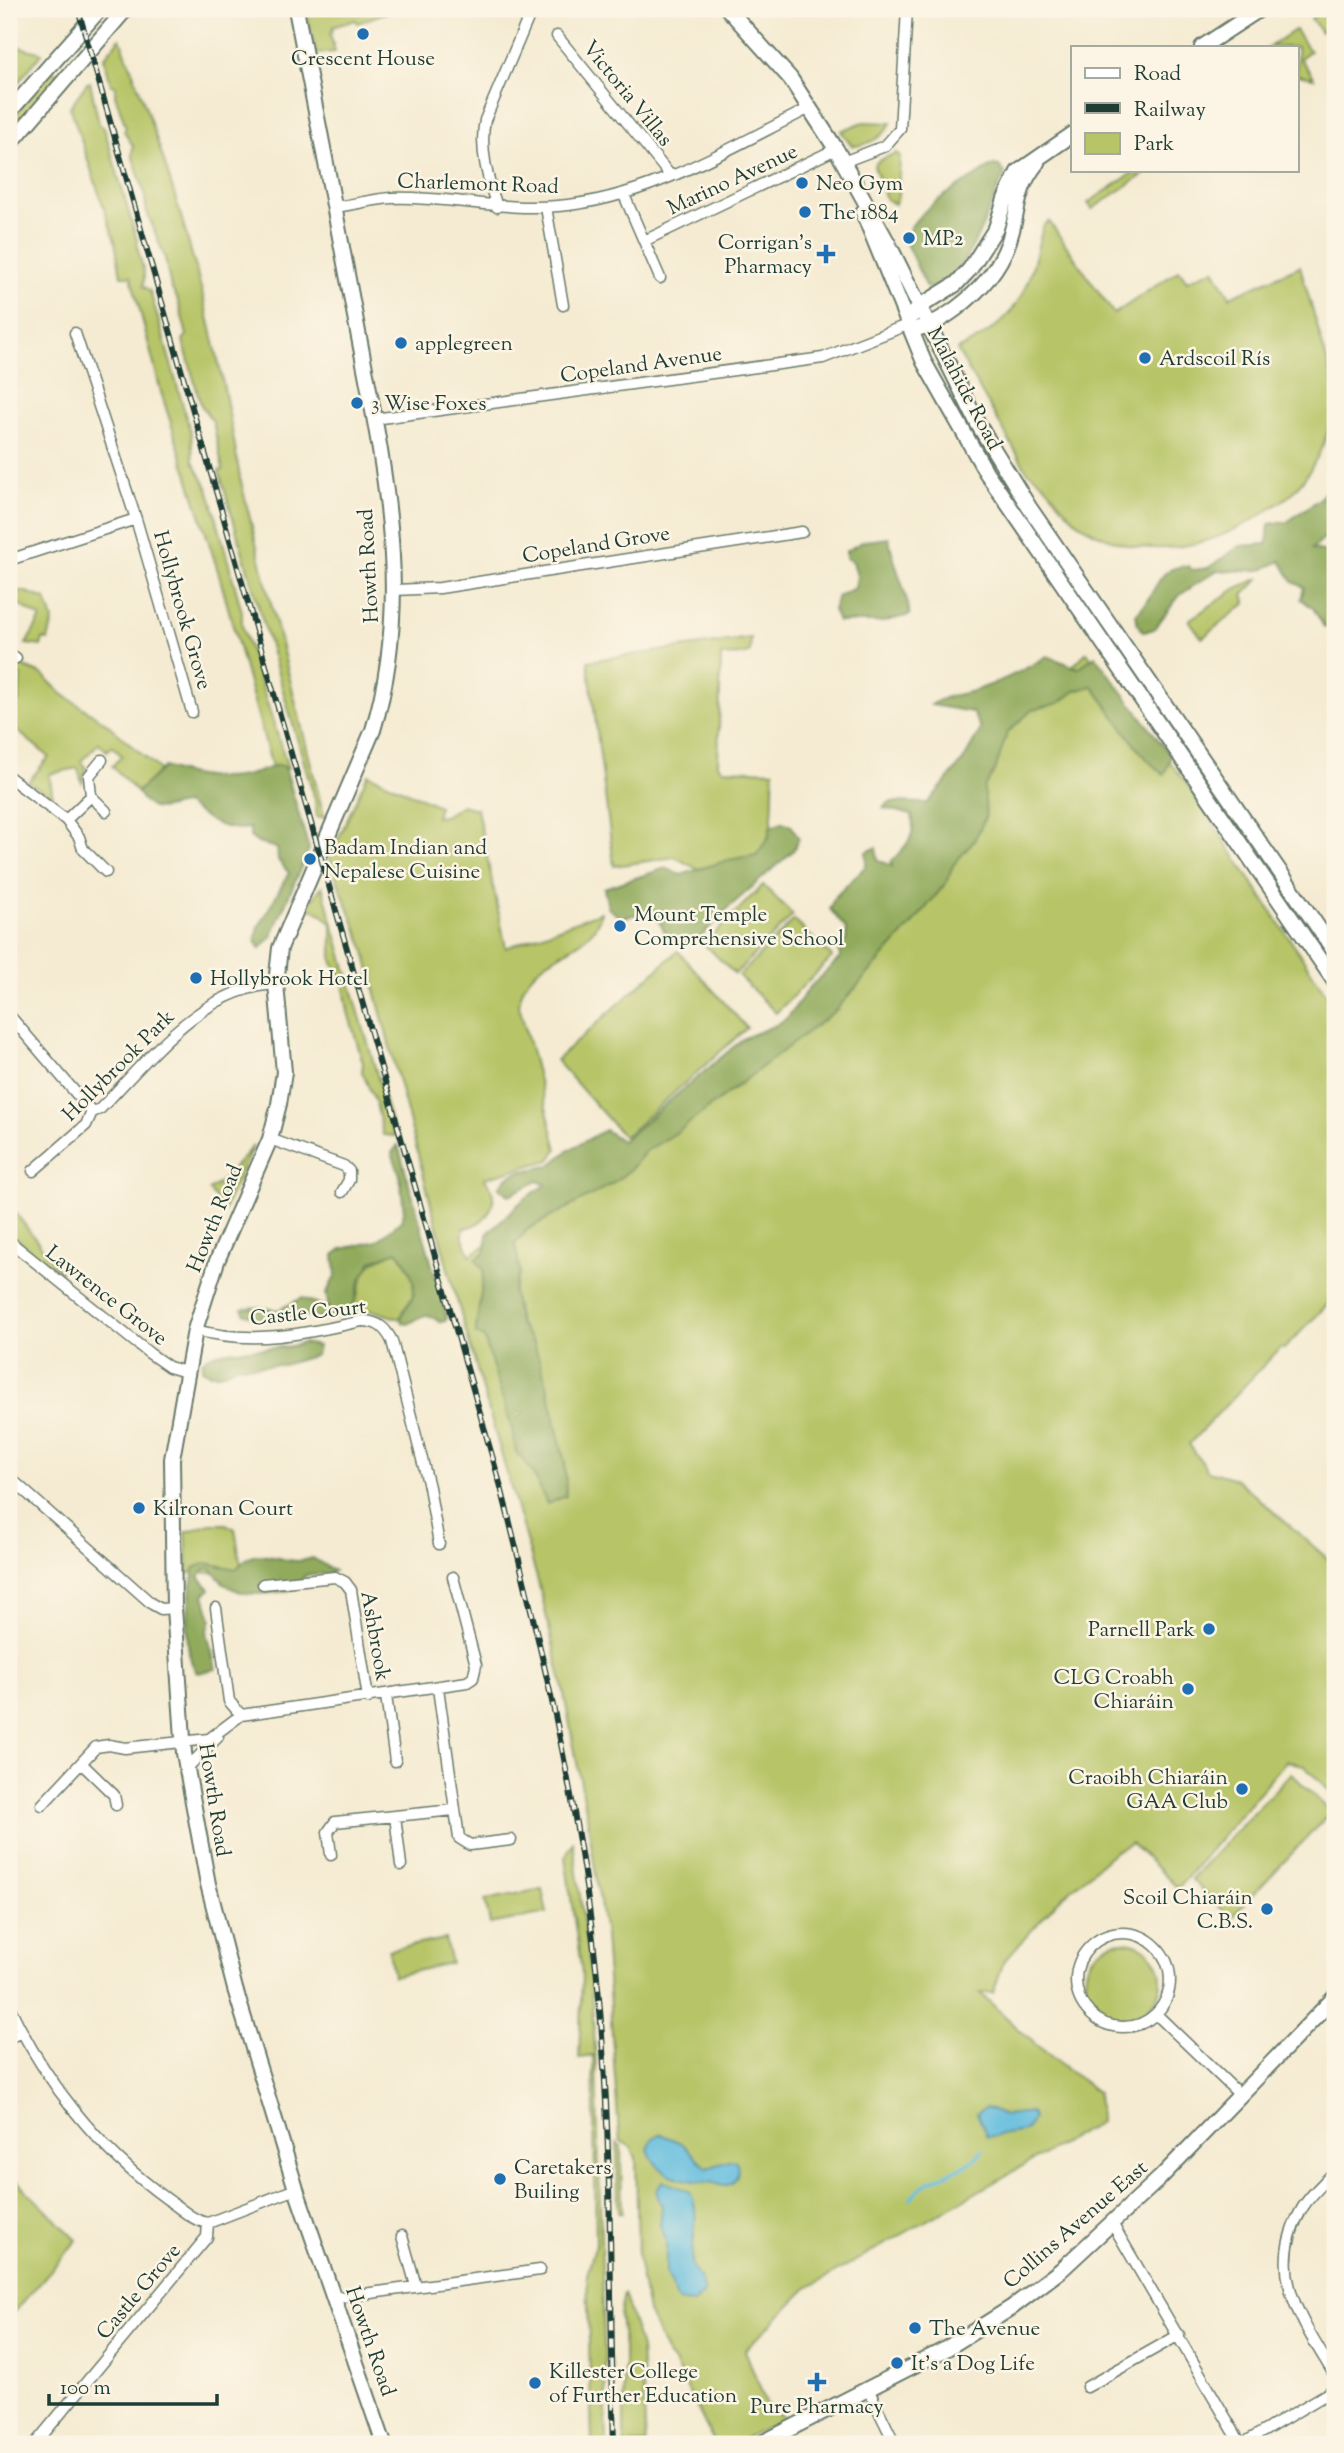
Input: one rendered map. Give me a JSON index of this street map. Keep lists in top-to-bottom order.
{
  "streets": {
    "main road": ["Malahide Road", "Howth Road", "Collins Avenue East"],
    "street": [
      "Victoria Villas",
      "Marino Avenue",
      "Charlemont Road",
      "Copeland Avenue",
      "Copeland Grove",
      "Hollybrook Grove",
      "Hollybrook Park",
      "Lawrence Grove",
      "Castle Court",
      "Ashbrook",
      "Castle Grove"
    ]
  },
  "crossings": [
    ["Victoria Villas", "Charlemont Road"],
    ["Marino Avenue", "Malahide Road"],
    ["Charlemont Road", "Malahide Road"],
    ["Charlemont Road", "Howth Road"],
    ["Copeland Avenue", "Malahide Road"],
    ["Copeland Avenue", "Howth Road"],
    ["Copeland Grove", "Howth Road"],
    ["Howth Road", "Hollybrook Park"],
    ["Howth Road", "Lawrence Grove"],
    ["Howth Road", "Castle Court"]
  ],
  "places": {
    "other": [
      "Crescent House",
      "Neo Gym",
      "The 1884",
      "MP2",
      "applegreen",
      "Ardscoil Rís",
      "3 Wise Foxes",
      "Badam Indian and Nepalese Cuisine",
      "Mount Temple Comprehensive School",
      "Hollybrook Hotel",
      "Kilronan Court",
      "Parnell Park",
      "CLG Croabh Chiaráin",
      "Craoibh Chiaráin GAA Club",
      "Scoil Chiaráin C.B.S.",
      "Caretakers Builing",
      "The Avenue",
      "It’s a Dog Life",
      "Killester College of Further Education"
    ],
    "health": ["Corrigan's Pharmacy", "Pure Pharmacy"]
  },
  "legend": ["Road", "Railway", "Park"],
  "scale_bar": "100 m"
}
